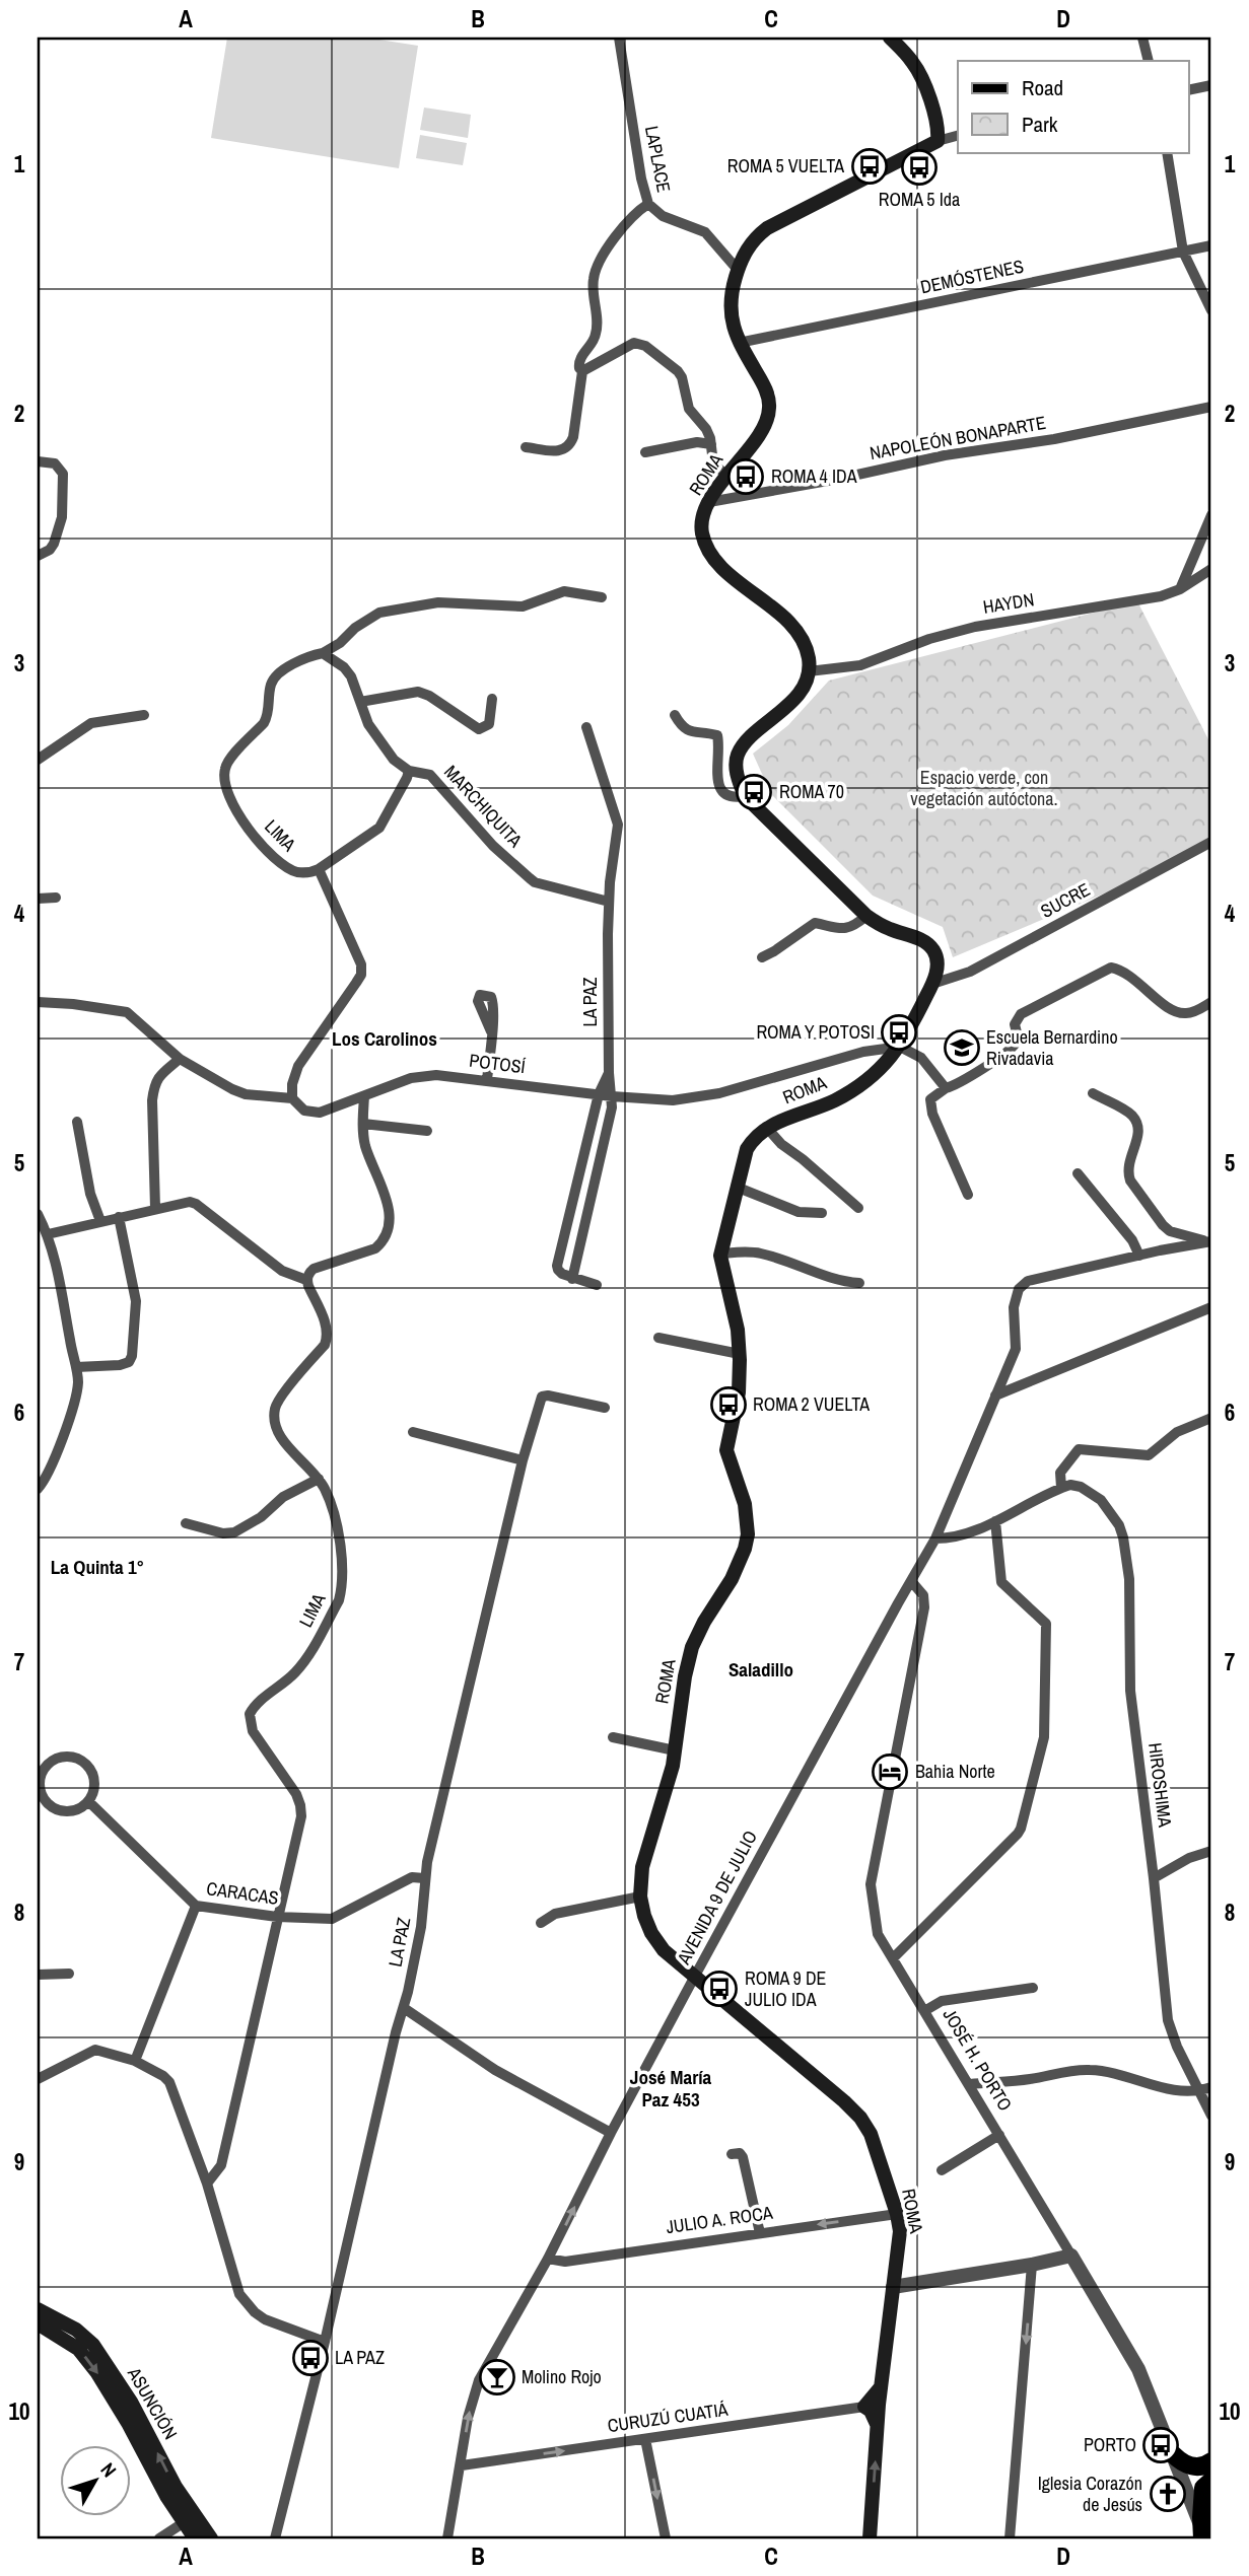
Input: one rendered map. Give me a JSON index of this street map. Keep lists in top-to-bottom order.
{
  "streets": {
    "main road": ["ROMA", "ASUNCIÓN"],
    "street": [
      "LAPLACE",
      "DEMÓSTENES",
      "NAPOLEÓN BONAPARTE",
      "HAYDN",
      "MARCHIQUITA",
      "LIMA",
      "SUCRE",
      "LA PAZ",
      "POTOSÍ",
      "HIROSHIMA",
      "CARACAS",
      "AVENIDA 9 DE JULIO",
      "JOSÉ H. PORTO",
      "JULIO A. ROCA",
      "CURUZÚ CUATIÁ"
    ]
  },
  "crossings": [
    ["DEMÓSTENES", "ROMA"],
    ["NAPOLEÓN BONAPARTE", "ROMA"],
    ["ROMA", "HAYDN"],
    ["ROMA", "SUCRE"],
    ["ROMA", "POTOSÍ"],
    ["ROMA", "AVENIDA 9 DE JULIO"],
    ["ROMA", "JULIO A. ROCA"],
    ["ROMA", "CURUZÚ CUATIÁ"],
    ["MARCHIQUITA", "LA PAZ"],
    ["LIMA", "CARACAS"],
    ["LA PAZ", "POTOSÍ"],
    ["LA PAZ", "CARACAS"],
    ["AVENIDA 9 DE JULIO", "JOSÉ H. PORTO"],
    ["AVENIDA 9 DE JULIO", "JULIO A. ROCA"],
    ["AVENIDA 9 DE JULIO", "CURUZÚ CUATIÁ"]
  ],
  "one_way": ["JULIO A. ROCA", "CURUZÚ CUATIÁ"],
  "districts": [
    "Los Carolinos",
    "La Quinta 1°",
    "Saladillo",
    "José María Paz 453"
  ],
  "parks": ["Espacio verde, con vegetación autóctona."],
  "places": {
    "bus stop": [
      "ROMA 5 VUELTA",
      "ROMA 5 Ida",
      "ROMA 4 IDA",
      "ROMA 70",
      "ROMA Y POTOSI",
      "ROMA 2 VUELTA",
      "ROMA 9 DE JULIO IDA",
      "LA PAZ",
      "PORTO"
    ],
    "school or university": ["Escuela Bernardino Rivadavia"],
    "hotel": ["Bahia Norte"],
    "bar": ["Molino Rojo"],
    "church": ["Iglesia Corazón de Jesús"]
  },
  "legend": ["Road", "Park"],
  "north": "top right",
  "grid": {
    "columns": [
      "A",
      "B",
      "C",
      "D"
    ],
    "rows": [
      "1",
      "2",
      "3",
      "4",
      "5",
      "6",
      "7",
      "8",
      "9",
      "10"
    ]
  }
}
